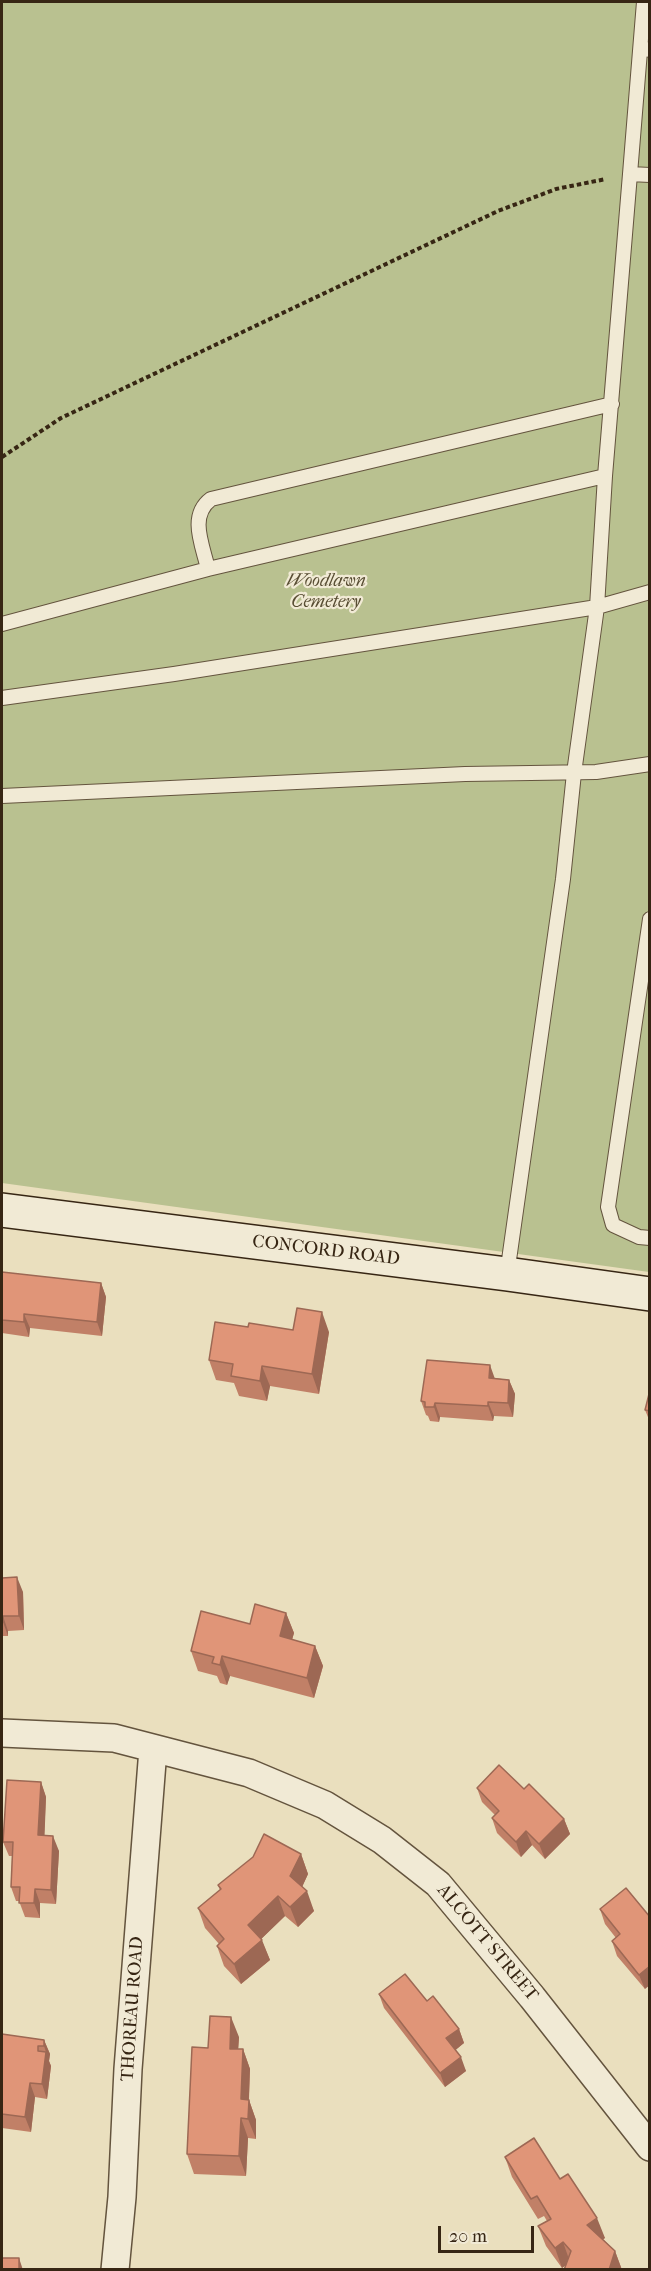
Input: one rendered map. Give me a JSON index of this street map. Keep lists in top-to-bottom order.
{
  "streets": {
    "street": ["CONCORD ROAD", "ALCOTT STREET", "THOREAU ROAD"]
  },
  "crossings": [
    ["ALCOTT STREET", "THOREAU ROAD"]
  ],
  "parks": ["Woodlawn Cemetery"],
  "scale_bar": "20 m"
}
